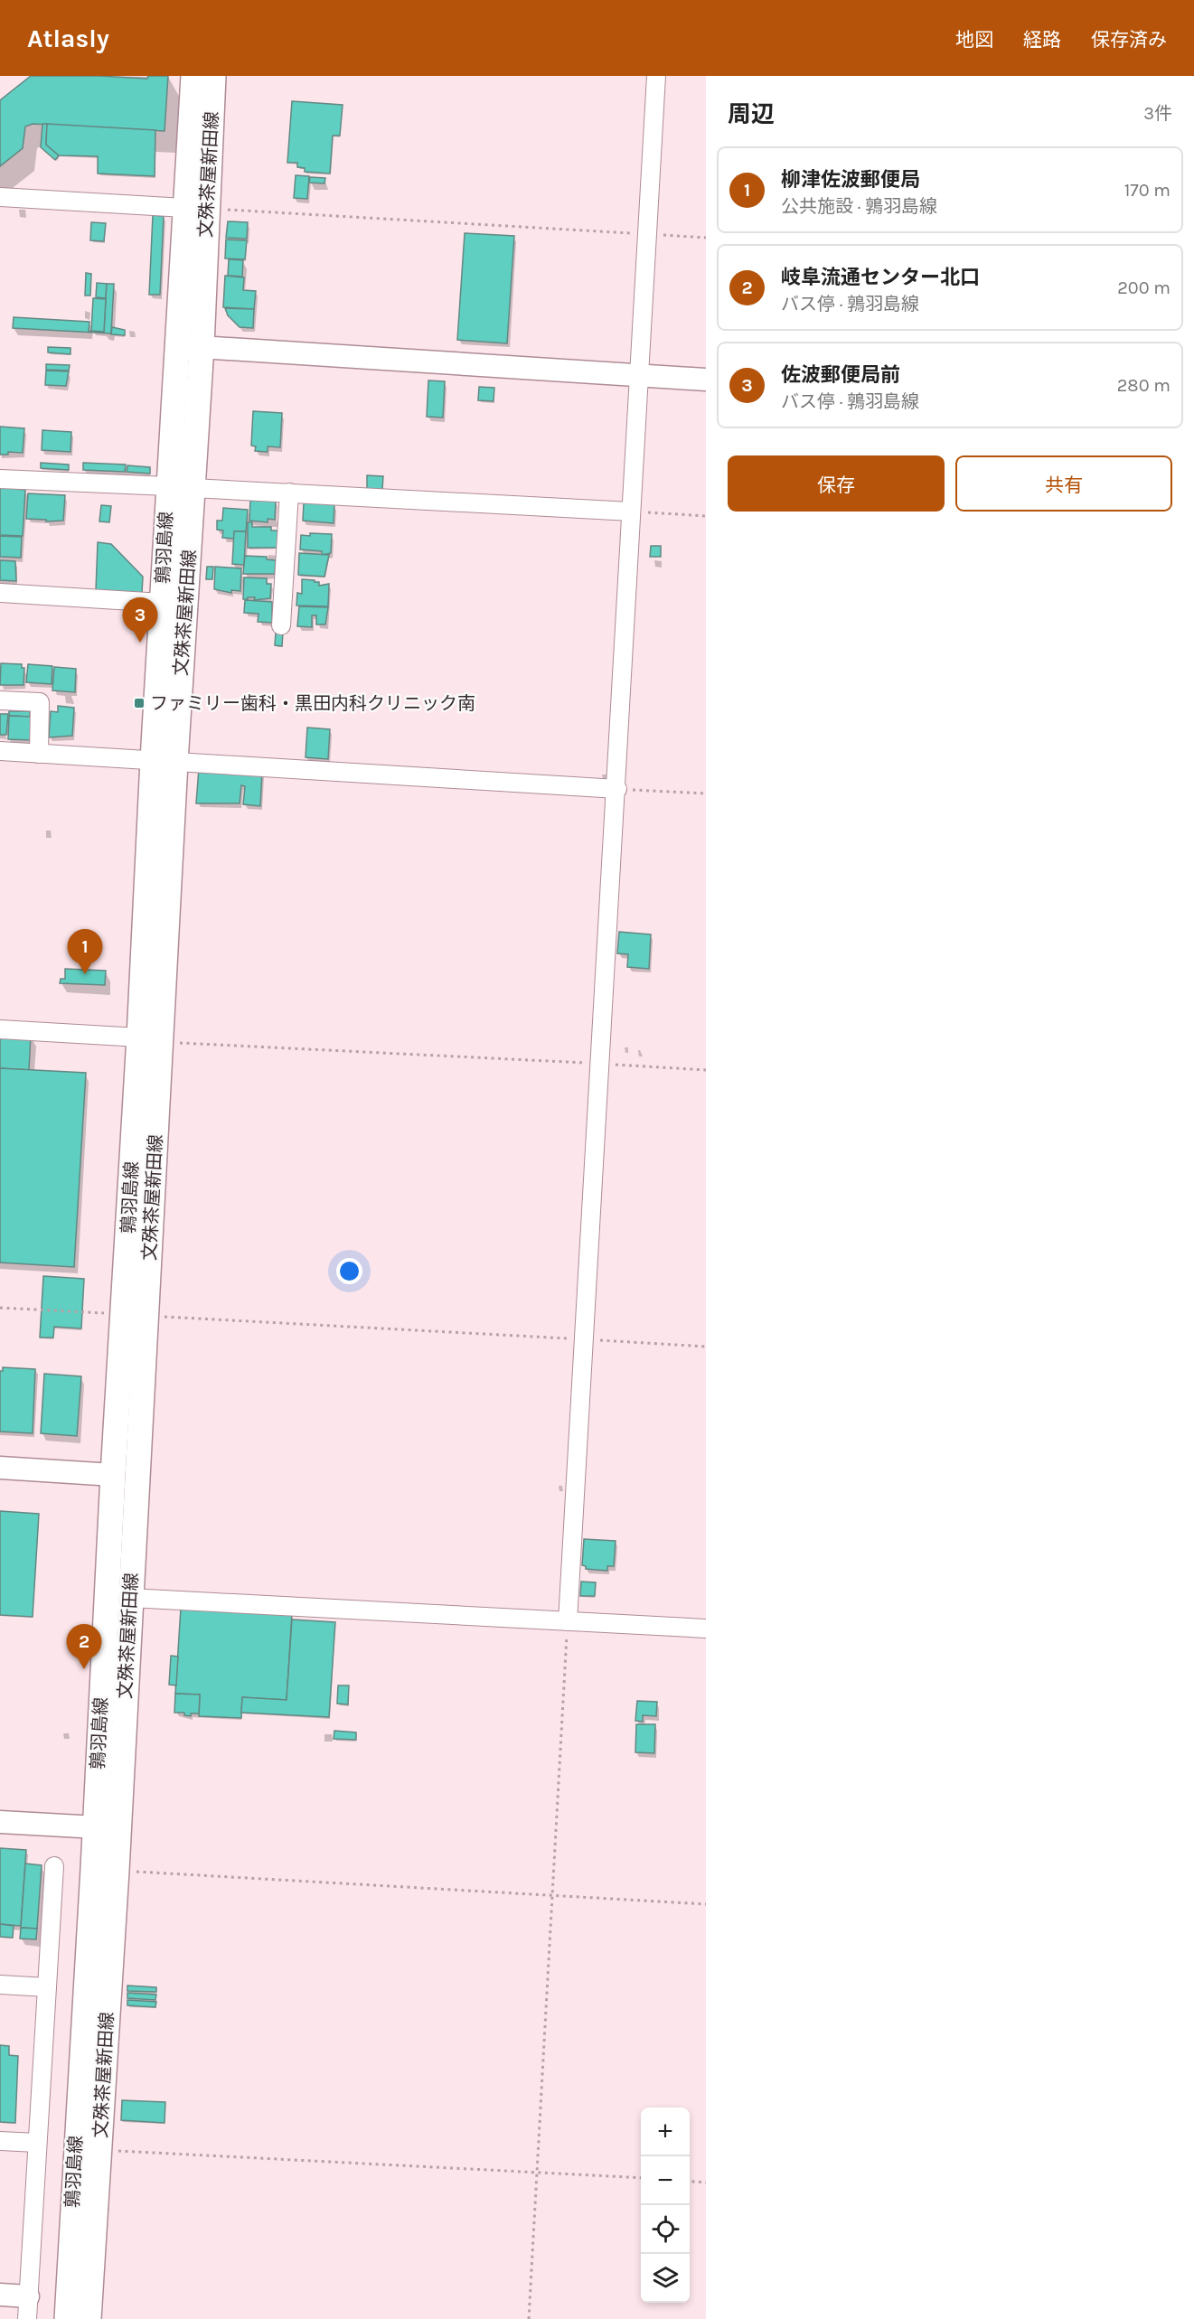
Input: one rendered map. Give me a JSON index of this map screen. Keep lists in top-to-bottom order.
{
  "streets": {
    "main road": ["文殊茶屋新田線", "鶉羽島線"]
  },
  "crossings": [
    ["文殊茶屋新田線", "鶉羽島線"]
  ],
  "places": {
    "transit": ["ファミリー歯科・黒田内科クリニック南"]
  },
  "page": {
    "header": "Atlasly",
    "nav": ["地図", "経路", "保存済み"],
    "heading": ["周辺", "3件"],
    "list": [
      {
        "mark": "1",
        "name": "柳津佐波郵便局",
        "note": "公共施設 · 鶉羽島線",
        "value": "170 m"
      },
      {
        "mark": "2",
        "name": "岐阜流通センター北口",
        "note": "バス停 · 鶉羽島線",
        "value": "200 m"
      },
      {
        "mark": "3",
        "name": "佐波郵便局前",
        "note": "バス停 · 鶉羽島線",
        "value": "280 m"
      }
    ],
    "buttons": ["保存", "共有"],
    "pins": ["3", "1", "2"],
    "map_buttons": ["+", "−"]
  }
}
